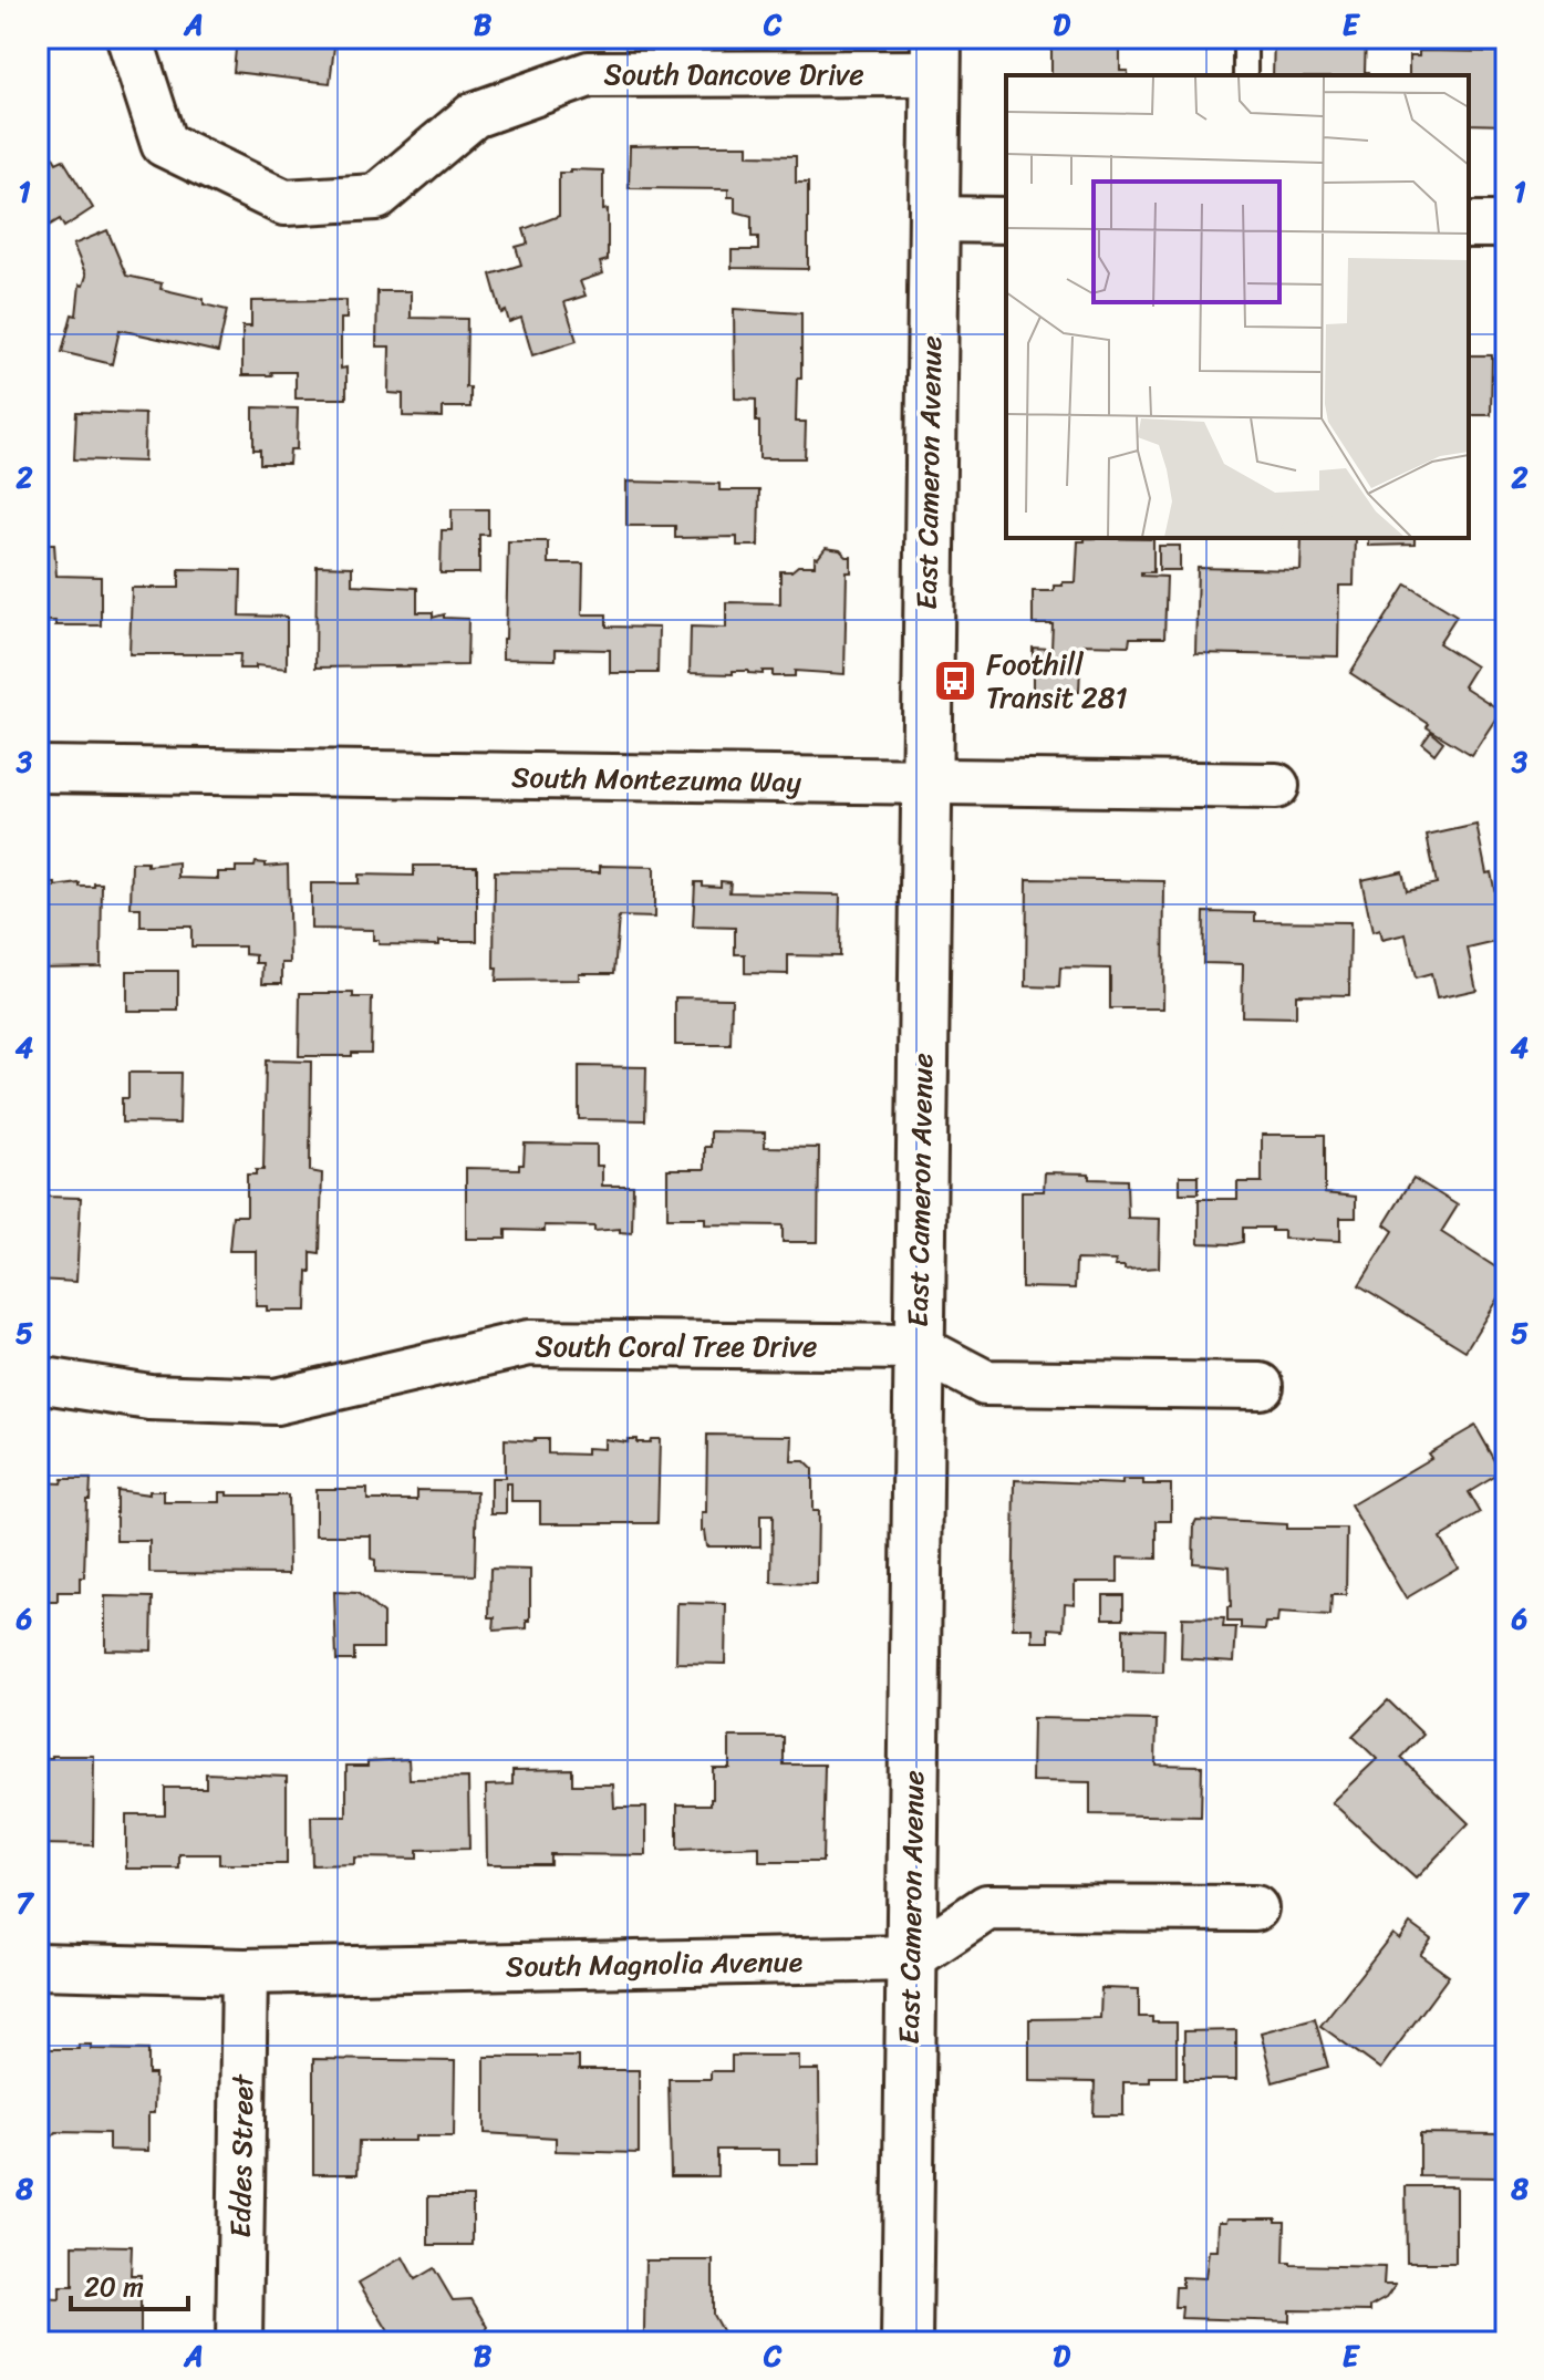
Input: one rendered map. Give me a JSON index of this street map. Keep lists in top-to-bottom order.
{
  "streets": {
    "main road": ["East Cameron Avenue"],
    "street": [
      "South Dancove Drive",
      "South Montezuma Way",
      "South Coral Tree Drive",
      "South Magnolia Avenue",
      "Eddes Street"
    ]
  },
  "crossings": [
    ["South Dancove Drive", "East Cameron Avenue"],
    ["East Cameron Avenue", "South Montezuma Way"],
    ["East Cameron Avenue", "South Coral Tree Drive"],
    ["East Cameron Avenue", "South Magnolia Avenue"],
    ["South Magnolia Avenue", "Eddes Street"]
  ],
  "places": {
    "bus stop": ["Foothill Transit 281"]
  },
  "scale_bar": "20 m",
  "grid": {
    "columns": [
      "A",
      "B",
      "C",
      "D",
      "E"
    ],
    "rows": [
      "1",
      "2",
      "3",
      "4",
      "5",
      "6",
      "7",
      "8"
    ]
  }
}
